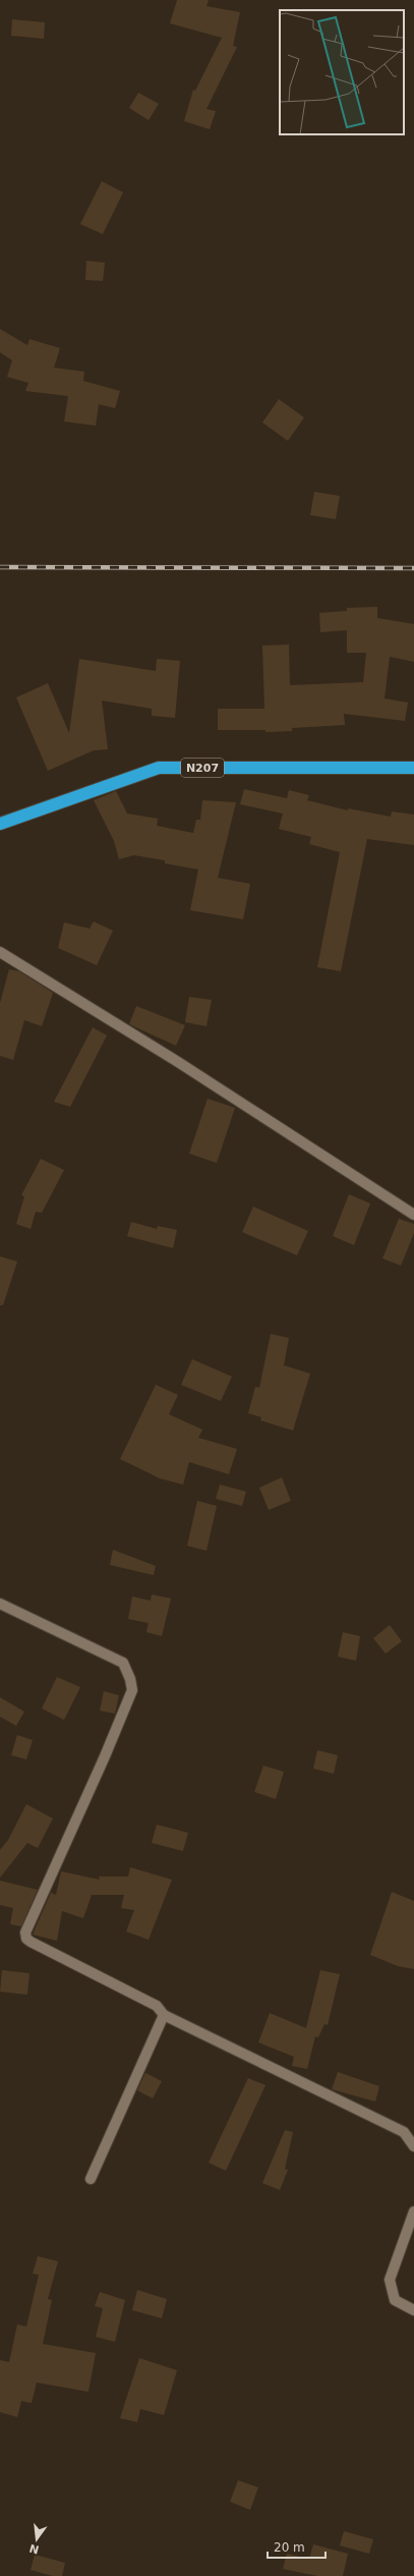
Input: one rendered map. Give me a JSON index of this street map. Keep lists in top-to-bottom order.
{
  "streets": {
    "highway": ["N207"]
  },
  "scale_bar": "20 m",
  "north": "bottom"
}
